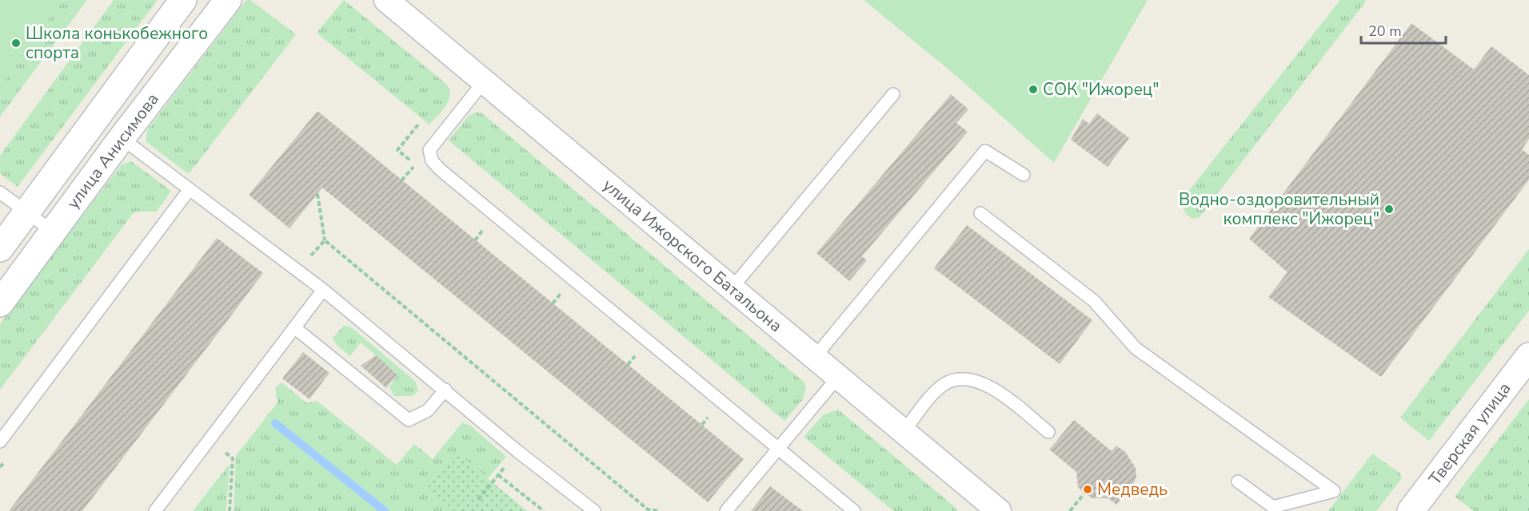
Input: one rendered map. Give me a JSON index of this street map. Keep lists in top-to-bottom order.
{
  "streets": {
    "main road": ["улица Анисимова", "Тверская улица"],
    "street": ["улица Ижорского Батальона"]
  },
  "places": [
    "Школа конькобежного спорта",
    "СОК \"Ижорец\"",
    "Водно-оздоровительный комплекс \"Ижорец\"",
    "Медведь"
  ],
  "scale_bar": "20 m"
}
